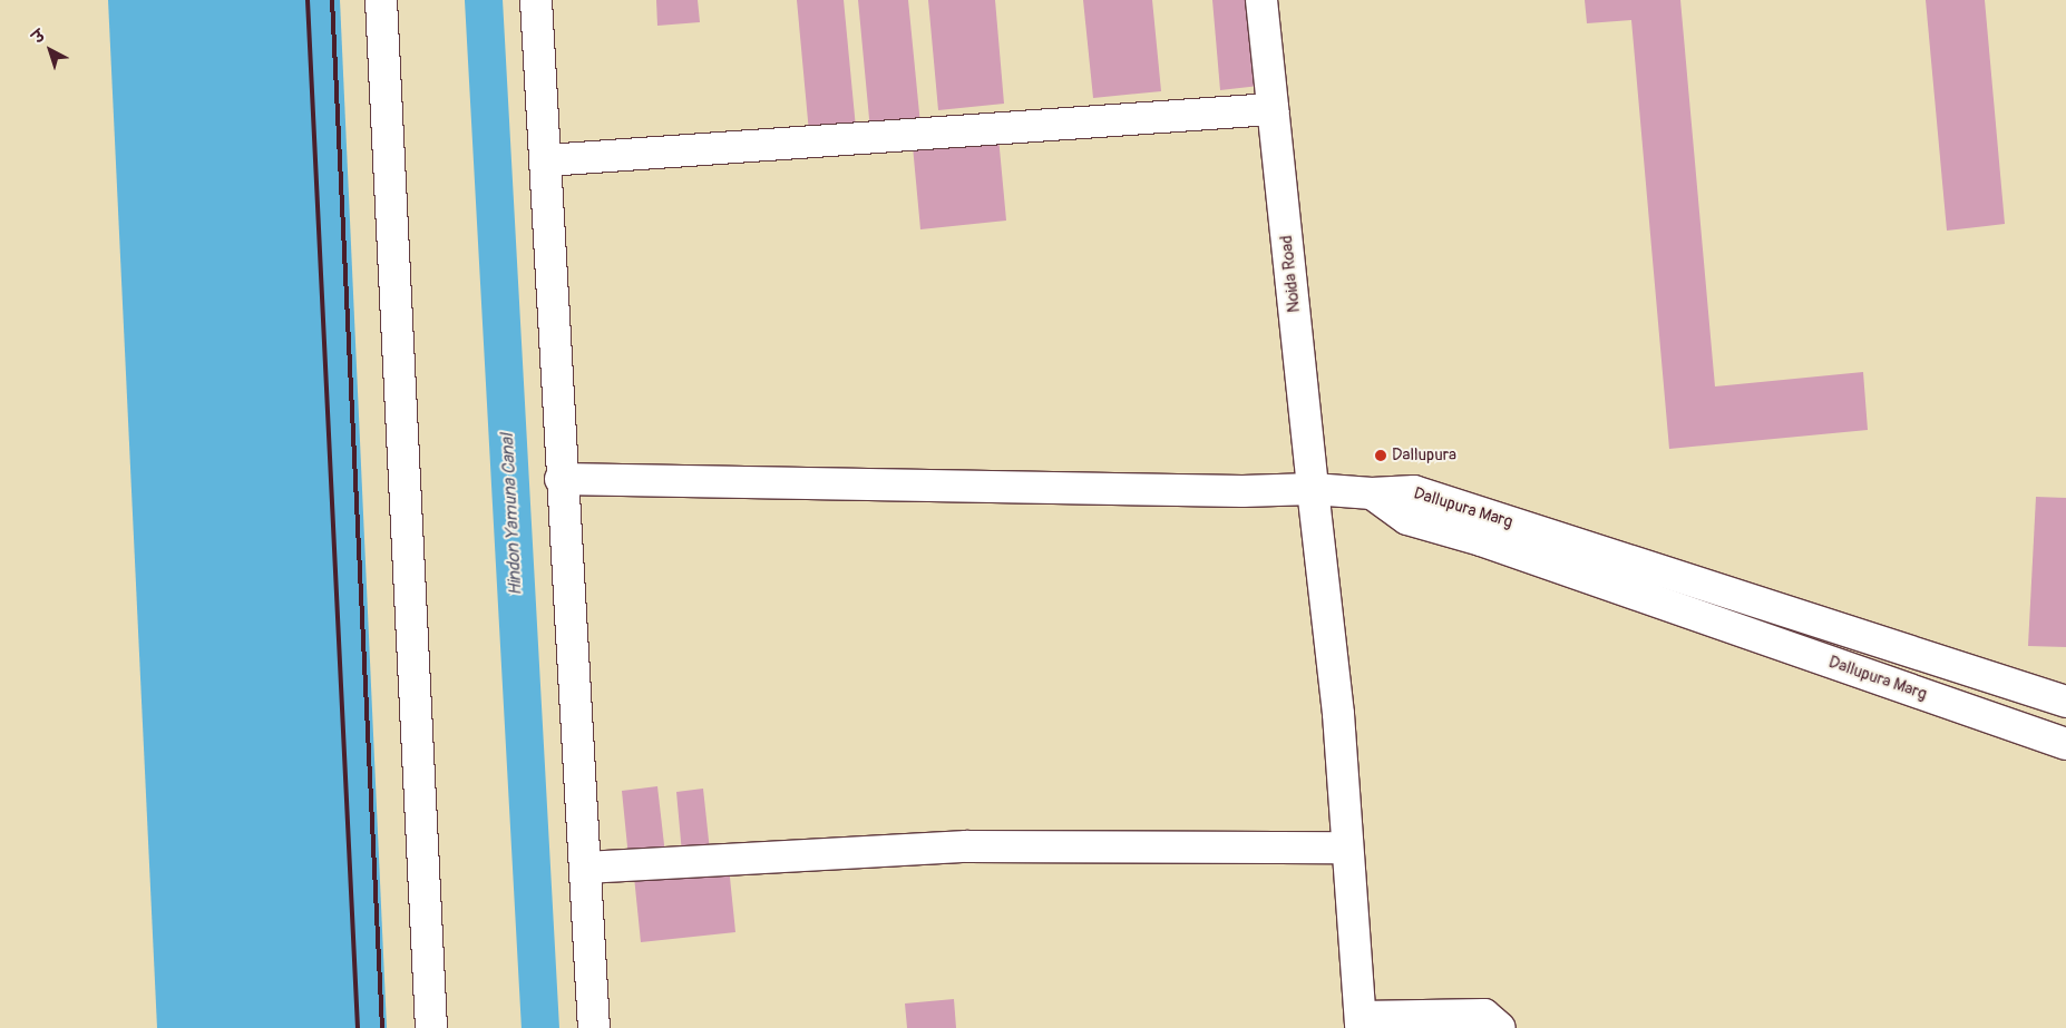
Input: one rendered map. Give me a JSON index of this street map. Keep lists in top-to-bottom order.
{
  "streets": {
    "street": ["Noida Road", "Dallupura Marg"]
  },
  "water": ["Hindon Yamuna Canal"],
  "places": ["Dallupura"],
  "north": "top left"
}
